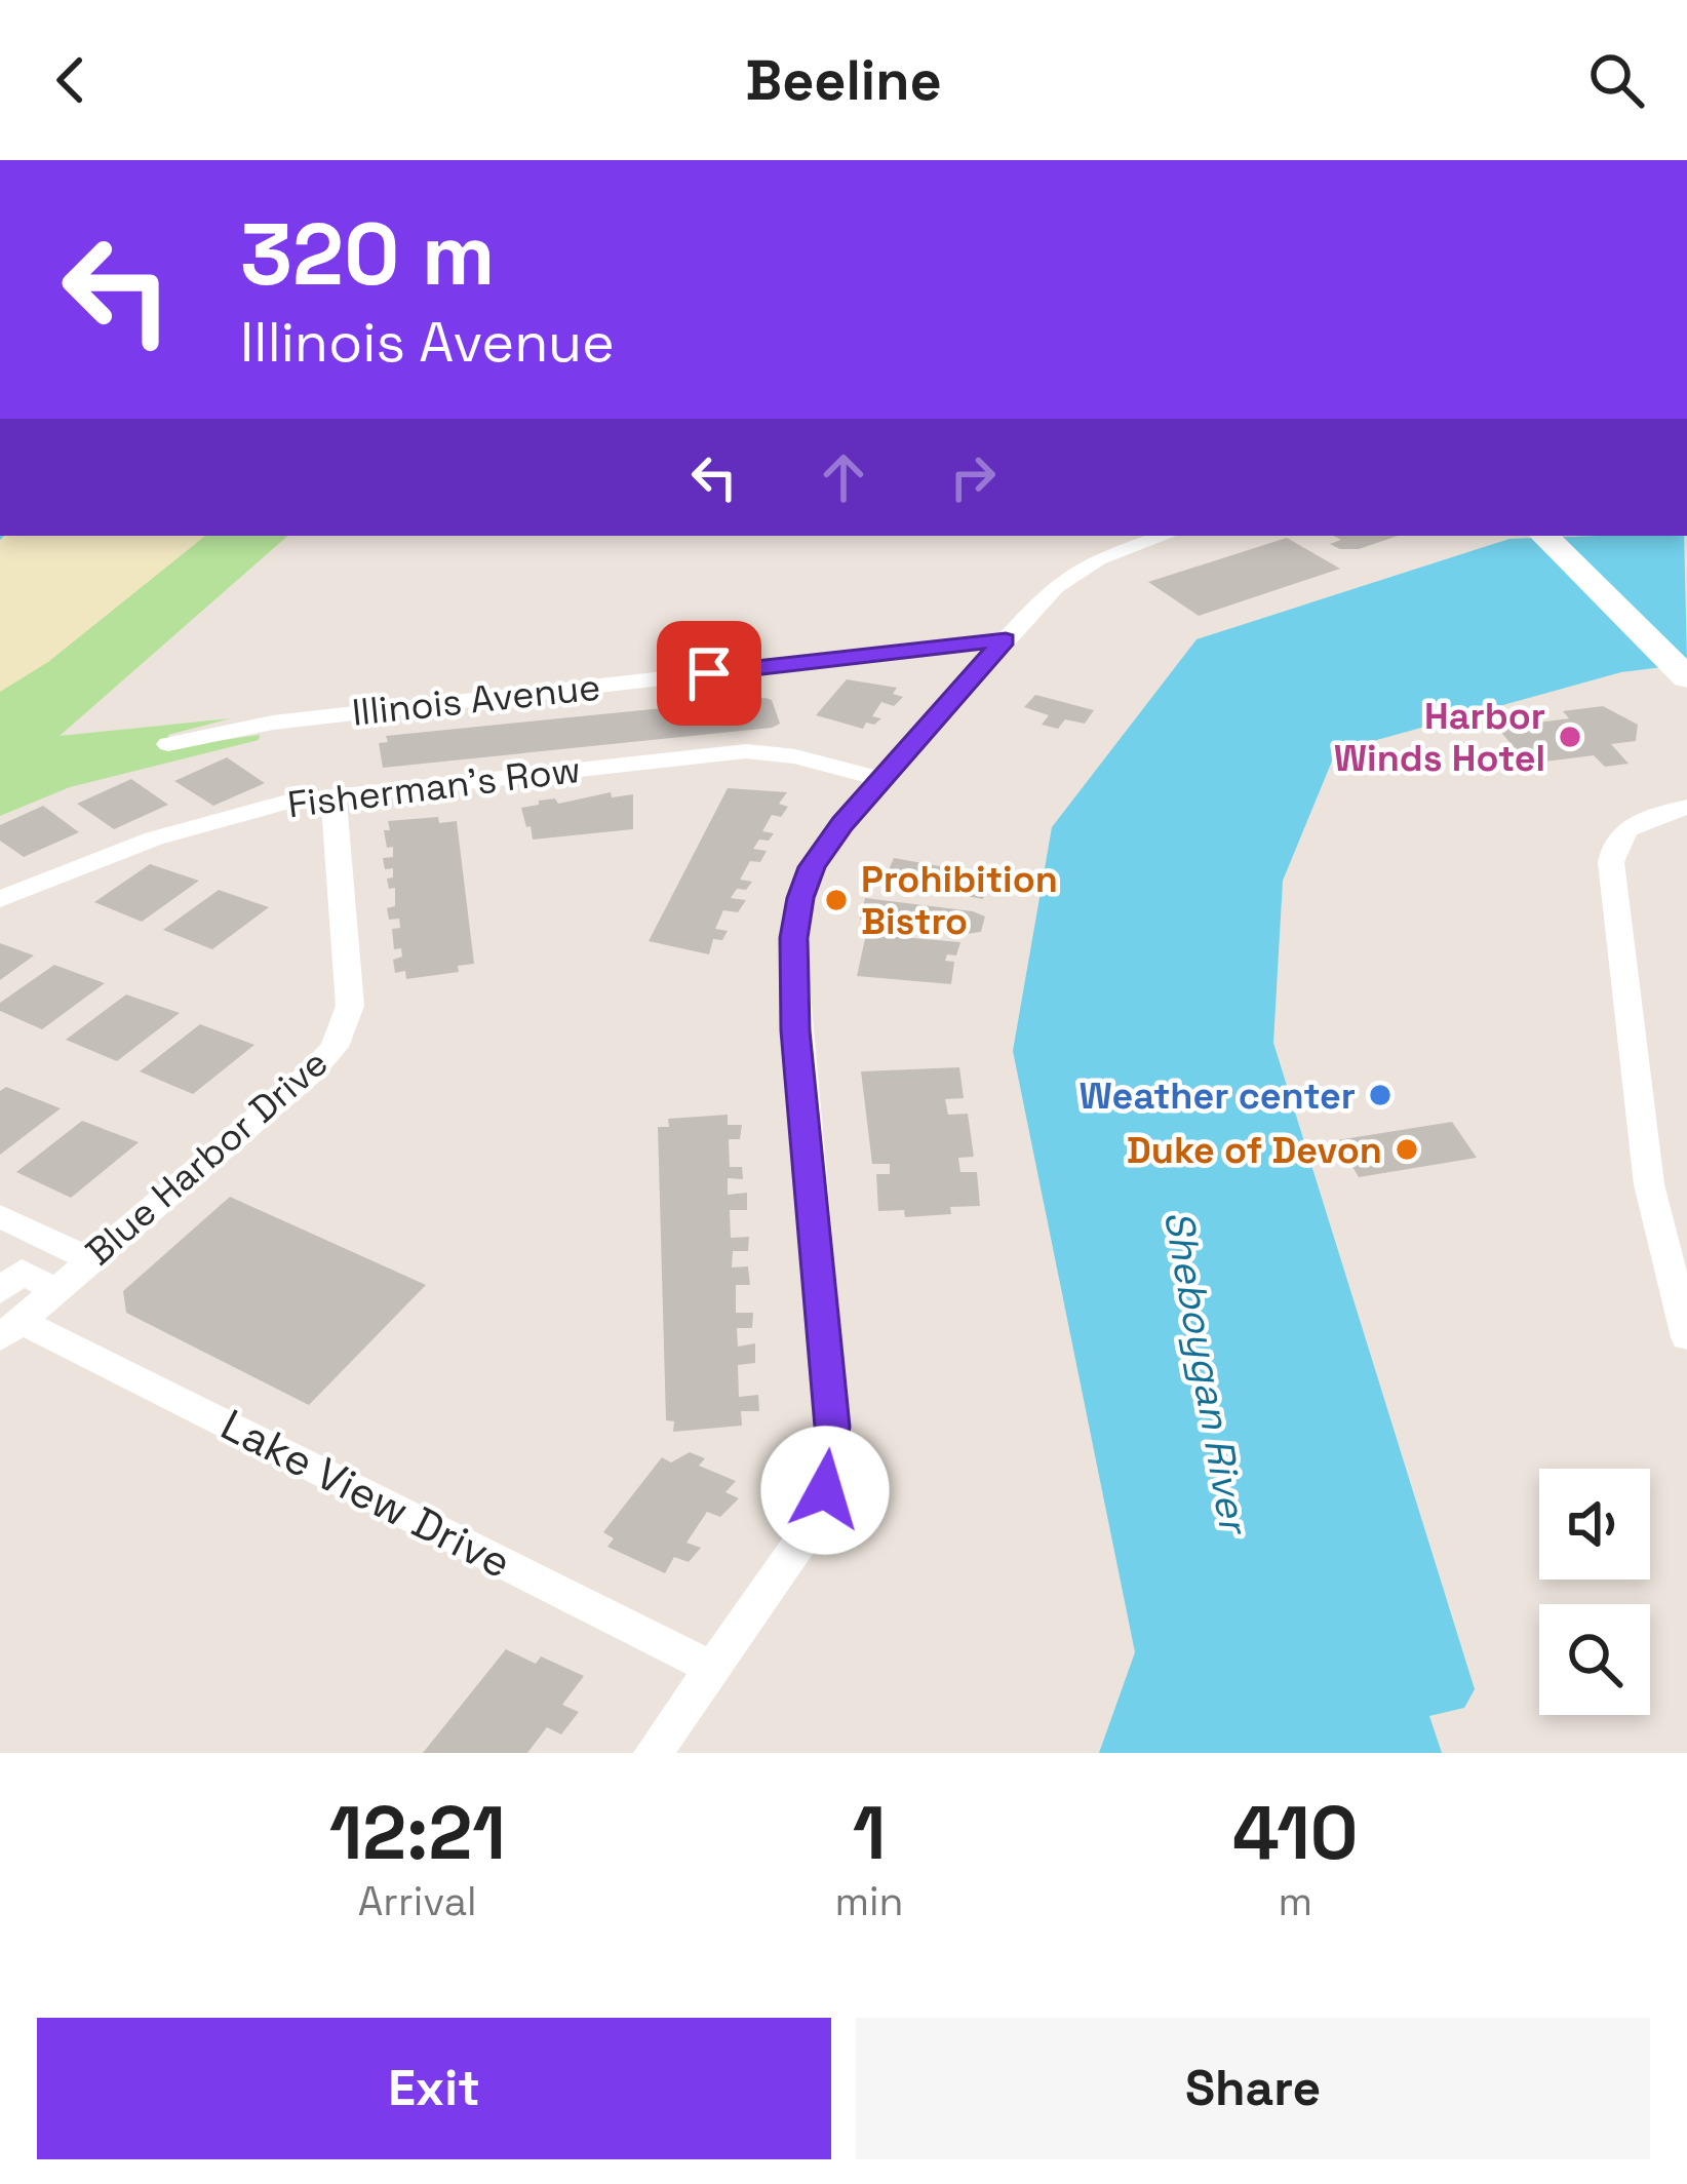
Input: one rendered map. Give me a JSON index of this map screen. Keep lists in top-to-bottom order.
{
  "streets": {
    "street": [
      "Illinois Avenue",
      "Fisherman's Row",
      "Blue Harbor Drive",
      "Lake View Drive"
    ]
  },
  "crossings": [
    ["Fisherman's Row", "Blue Harbor Drive"],
    ["Blue Harbor Drive", "Lake View Drive"]
  ],
  "water": ["Sheboygan River"],
  "places": [
    "Harbor Winds Hotel",
    "Prohibition Bistro",
    "Weather center",
    "Duke of Devon"
  ],
  "page": {
    "header": "Beeline",
    "turn": ["320 m", "Illinois Avenue"],
    "eta": [
      "12:21",
      "Arrival",
      "1",
      "min",
      "410",
      "m"
    ],
    "buttons": ["Exit", "Share"]
  }
}
